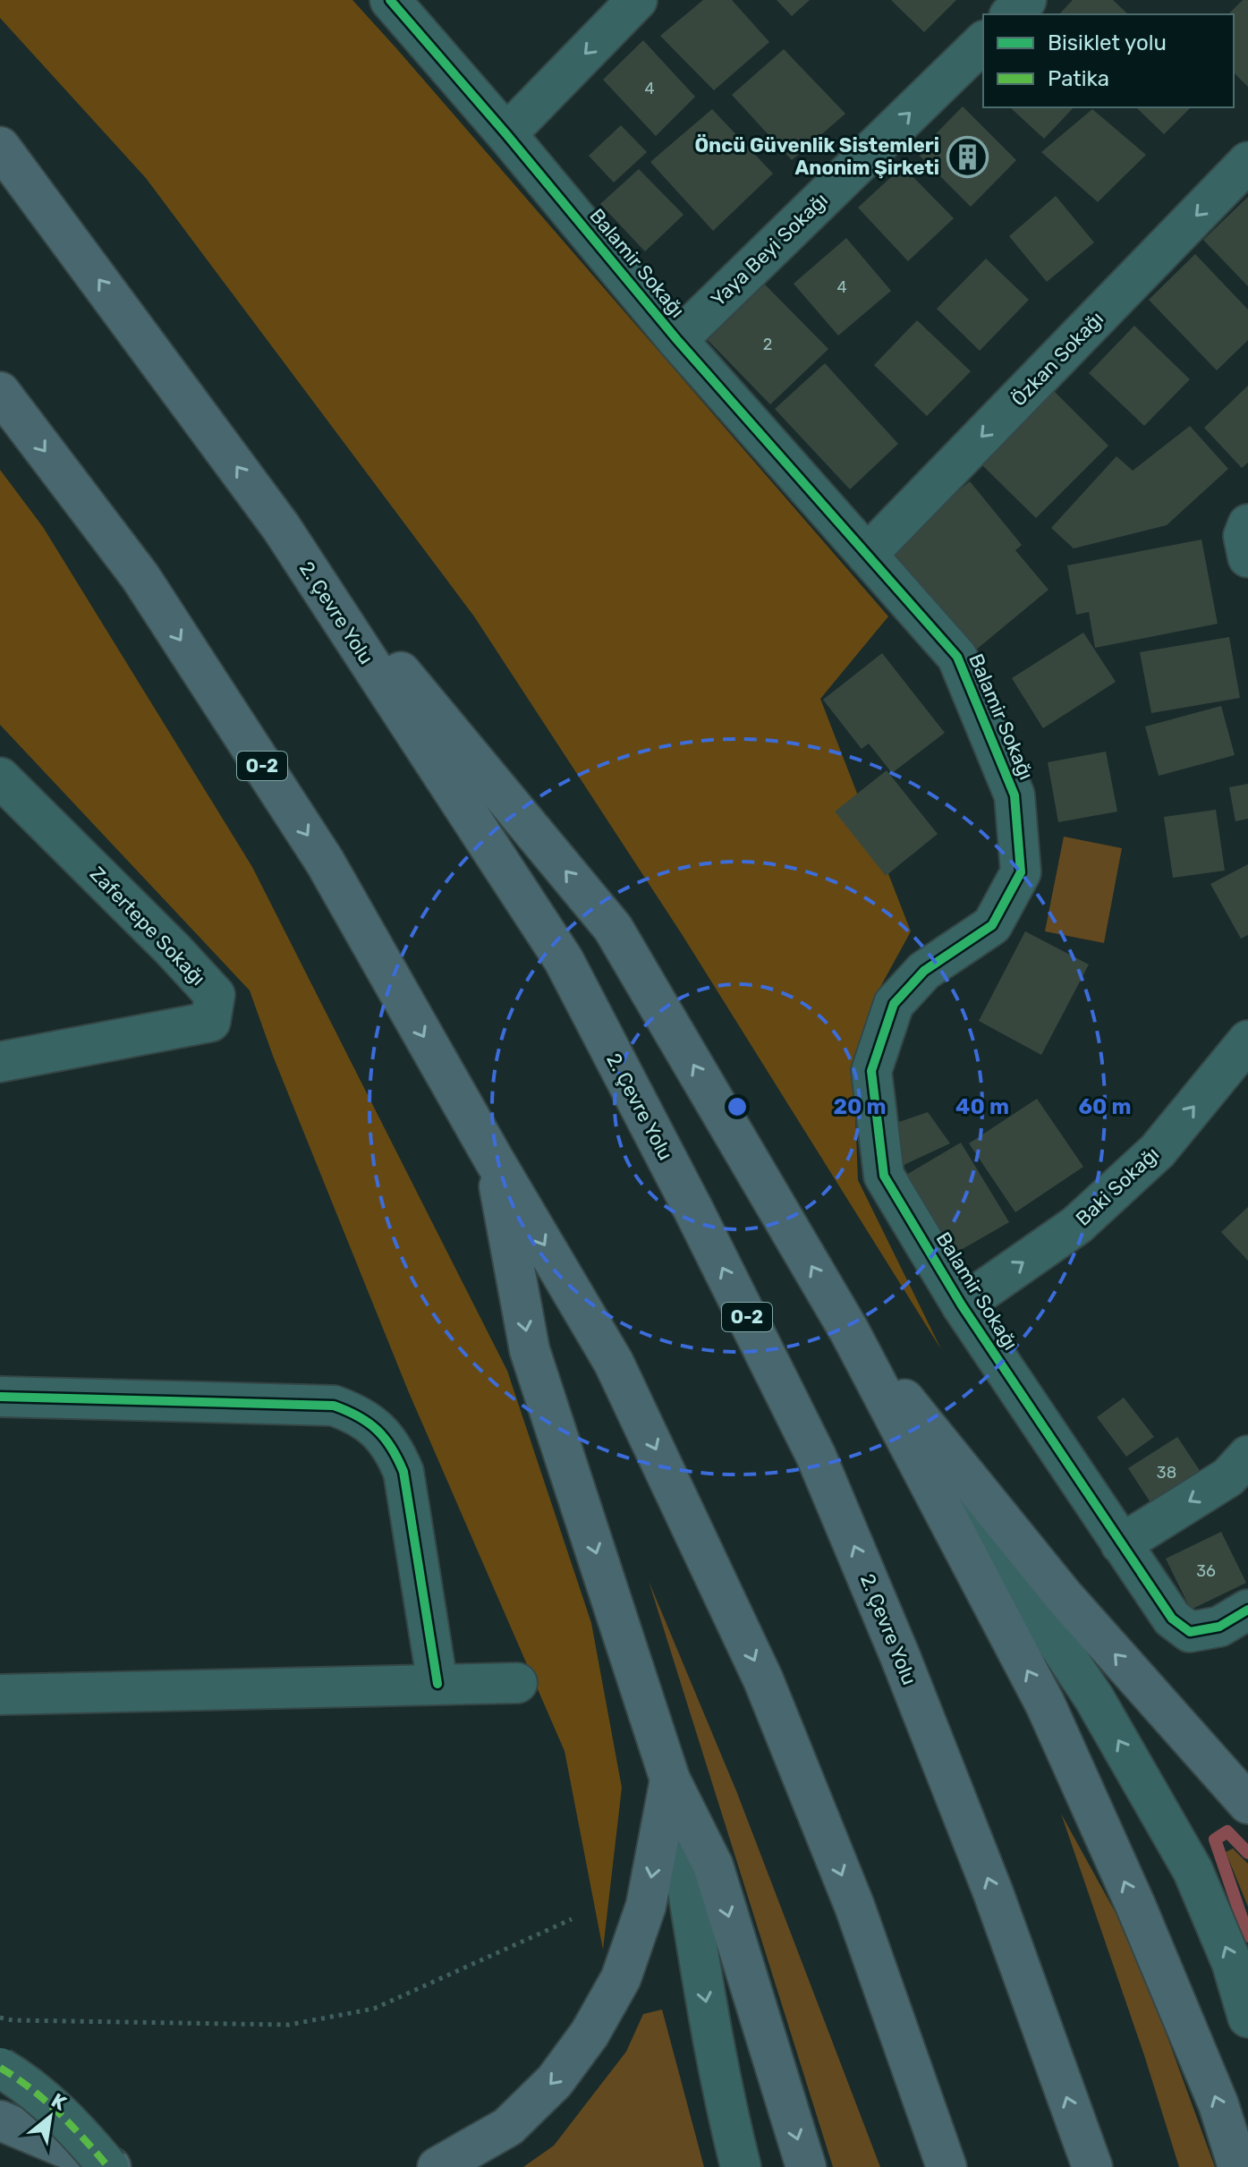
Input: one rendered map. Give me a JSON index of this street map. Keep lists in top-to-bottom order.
{
  "streets": {
    "highway": ["2. Çevre Yolu", "O-2"],
    "street": [
      "Yaya Beyi Sokağı",
      "Balamir Sokağı",
      "Özkan Sokağı",
      "Zafertepe Sokağı",
      "Baki Sokağı"
    ]
  },
  "crossings": [
    ["Yaya Beyi Sokağı", "Balamir Sokağı"],
    ["Balamir Sokağı", "Özkan Sokağı"],
    ["Balamir Sokağı", "Baki Sokağı"]
  ],
  "one_way": ["Özkan Sokağı"],
  "places": {
    "building": ["Öncü Güvenlik Sistemleri Anonim Şirketi"]
  },
  "house_numbers": [
    "4",
    "4",
    "2",
    "38",
    "36"
  ],
  "legend": ["Bisiklet yolu", "Patika"],
  "north": "top right",
  "rings": ["20 m", "40 m", "60 m"]
}
